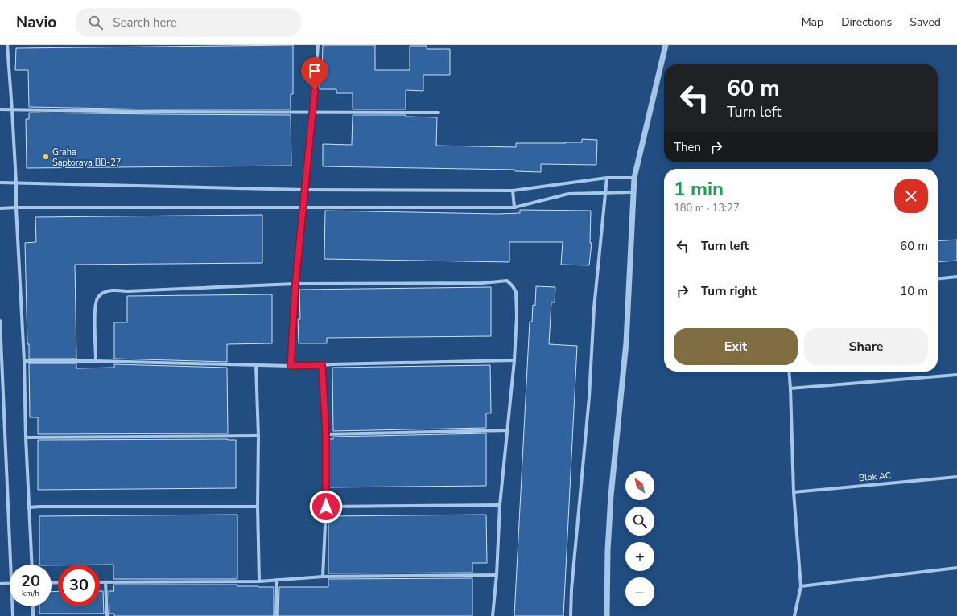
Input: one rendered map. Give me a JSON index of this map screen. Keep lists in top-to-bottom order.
{
  "streets": {
    "street": ["Blok AC"]
  },
  "places": ["Graha Saptoraya BB-27"],
  "north": "top left",
  "page": {
    "header": "Navio",
    "search": "Search here",
    "nav": ["Map", "Directions", "Saved"],
    "turn": ["60 m", "Turn left"],
    "then": "Then",
    "heading": ["1 min", "180 m · 13:27"],
    "list": [
      {
        "name": "Turn left",
        "value": "60 m"
      },
      {
        "name": "Turn right",
        "value": "10 m"
      }
    ],
    "buttons": ["Exit", "Share"],
    "map_buttons": ["+", "−"],
    "speed": "20 km/h",
    "limit": "30"
  }
}
